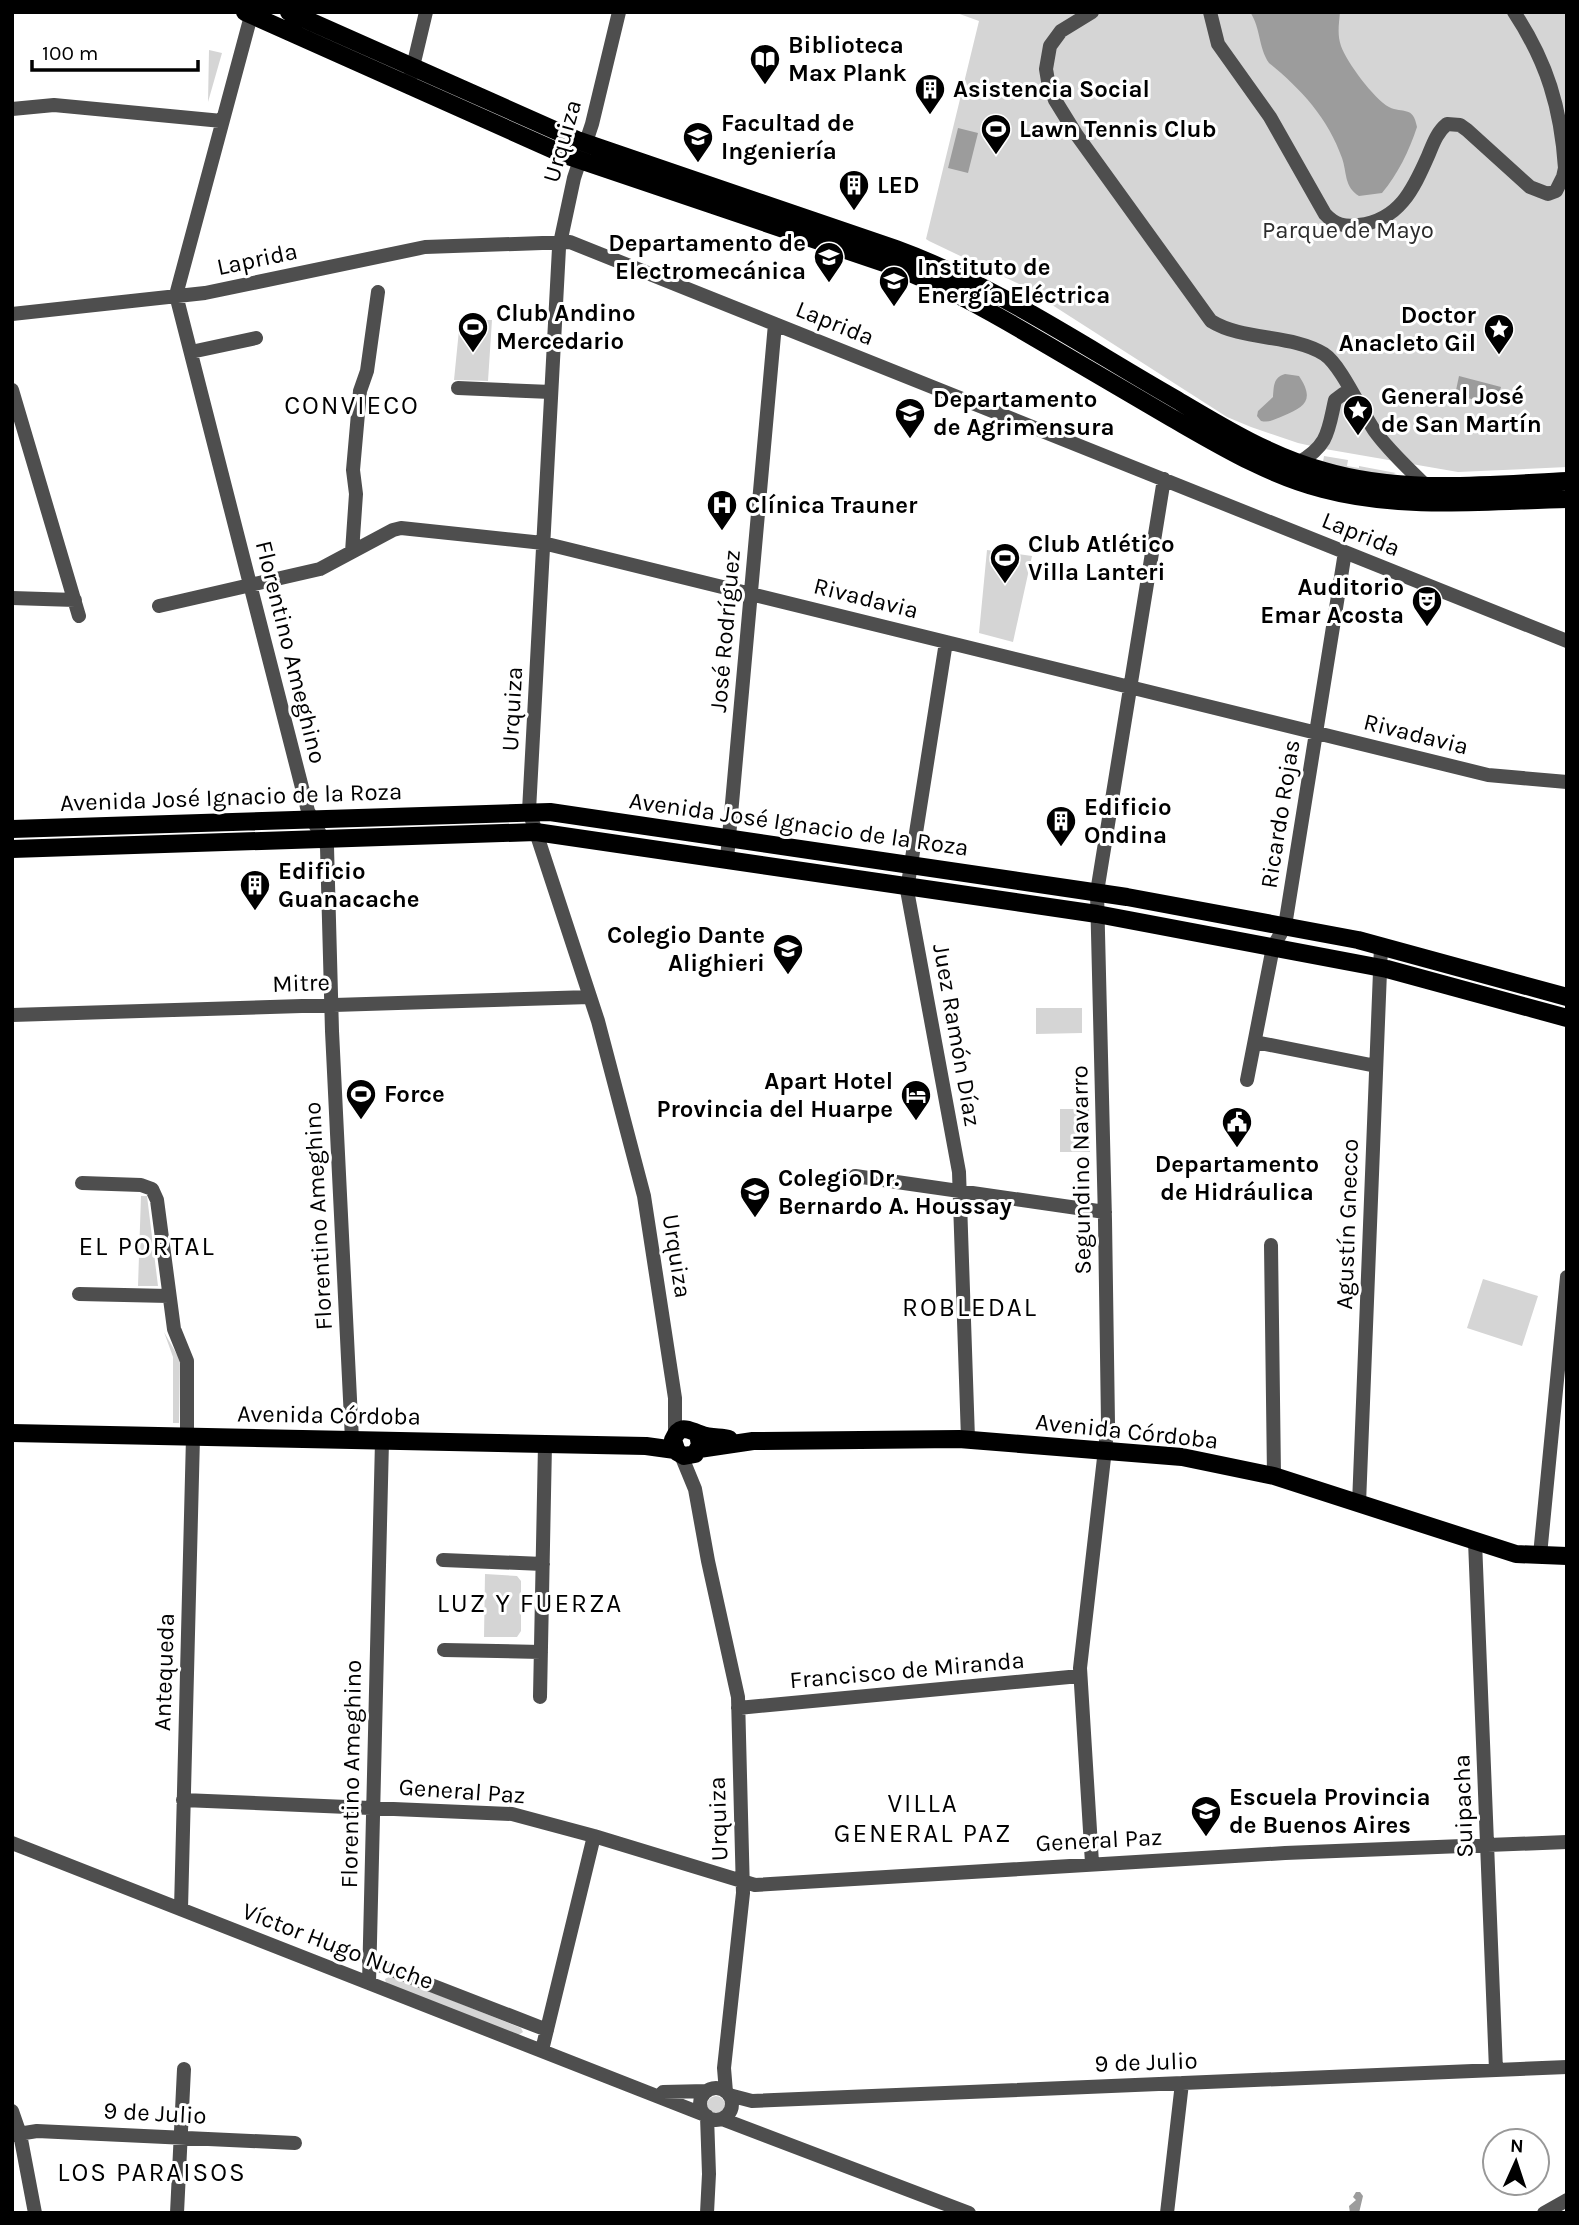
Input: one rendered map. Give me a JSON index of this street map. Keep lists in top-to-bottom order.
{
  "streets": {
    "main road": ["Avenida José Ignacio de la Roza", "Avenida Córdoba"],
    "street": [
      "Urquiza",
      "Laprida",
      "Rivadavia",
      "José Rodríguez",
      "Florentino Ameghino",
      "Ricardo Rojas",
      "Mitre",
      "Juez Ramón Díaz",
      "Segundino Navarro",
      "Agustín Gnecco",
      "Francisco de Miranda",
      "Antequeda",
      "General Paz",
      "Suipacha",
      "Víctor Hugo Nuche",
      "9 de Julio"
    ]
  },
  "crossings": [
    ["Urquiza", "Laprida"],
    ["Urquiza", "Rivadavia"],
    ["Urquiza", "Avenida José Ignacio de la Roza"],
    ["Urquiza", "Mitre"],
    ["Urquiza", "Avenida Córdoba"],
    ["Urquiza", "Francisco de Miranda"],
    ["Urquiza", "General Paz"],
    ["Urquiza", "Víctor Hugo Nuche"],
    ["Urquiza", "9 de Julio"],
    ["Laprida", "José Rodríguez"],
    ["Laprida", "Florentino Ameghino"],
    ["Laprida", "Ricardo Rojas"],
    ["Laprida", "Segundino Navarro"],
    ["Rivadavia", "José Rodríguez"],
    ["Rivadavia", "Florentino Ameghino"],
    ["Rivadavia", "Ricardo Rojas"],
    ["Rivadavia", "Juez Ramón Díaz"],
    ["Rivadavia", "Segundino Navarro"],
    ["José Rodríguez", "Avenida José Ignacio de la Roza"],
    ["Florentino Ameghino", "Avenida José Ignacio de la Roza"],
    ["Florentino Ameghino", "Mitre"],
    ["Florentino Ameghino", "Avenida Córdoba"],
    ["Florentino Ameghino", "General Paz"],
    ["Florentino Ameghino", "Víctor Hugo Nuche"],
    ["Avenida José Ignacio de la Roza", "Ricardo Rojas"],
    ["Avenida José Ignacio de la Roza", "Juez Ramón Díaz"],
    ["Avenida José Ignacio de la Roza", "Segundino Navarro"],
    ["Avenida José Ignacio de la Roza", "Agustín Gnecco"],
    ["Juez Ramón Díaz", "Avenida Córdoba"],
    ["Segundino Navarro", "Avenida Córdoba"],
    ["Segundino Navarro", "Francisco de Miranda"],
    ["Segundino Navarro", "General Paz"],
    ["Agustín Gnecco", "Avenida Córdoba"],
    ["Avenida Córdoba", "Antequeda"],
    ["Avenida Córdoba", "Suipacha"],
    ["Antequeda", "General Paz"],
    ["Antequeda", "Víctor Hugo Nuche"],
    ["General Paz", "Suipacha"],
    ["Suipacha", "9 de Julio"],
    ["Víctor Hugo Nuche", "9 de Julio"]
  ],
  "districts": [
    "CONVIECO",
    "EL PORTAL",
    "ROBLEDAL",
    "LUZ Y FUERZA",
    "VILLA GENERAL PAZ",
    "LOS PARAISOS"
  ],
  "parks": ["Parque de Mayo"],
  "places": {
    "library": ["Biblioteca Max Plank"],
    "building": [
      "Asistencia Social",
      "LED",
      "Edificio Ondina",
      "Edificio Guanacache"
    ],
    "sports": [
      "Lawn Tennis Club",
      "Club Andino Mercedario",
      "Club Atlético Villa Lanteri",
      "Force"
    ],
    "school or university": [
      "Facultad de Ingeniería",
      "Departamento de Electromecánica",
      "Instituto de Energía Eléctrica",
      "Departamento de Agrimensura",
      "Colegio Dante Alighieri",
      "Colegio Dr. Bernardo A. Houssay",
      "Escuela Provincia de Buenos Aires"
    ],
    "place": ["Doctor Anacleto Gil", "General José de San Martín"],
    "hospital": ["Clínica Trauner"],
    "theatre": ["Auditorio Emar Acosta"],
    "hotel": ["Apart Hotel Provincia del Huarpe"],
    "public building": ["Departamento de Hidráulica"]
  },
  "scale_bar": "100 m",
  "north": "top"
}
